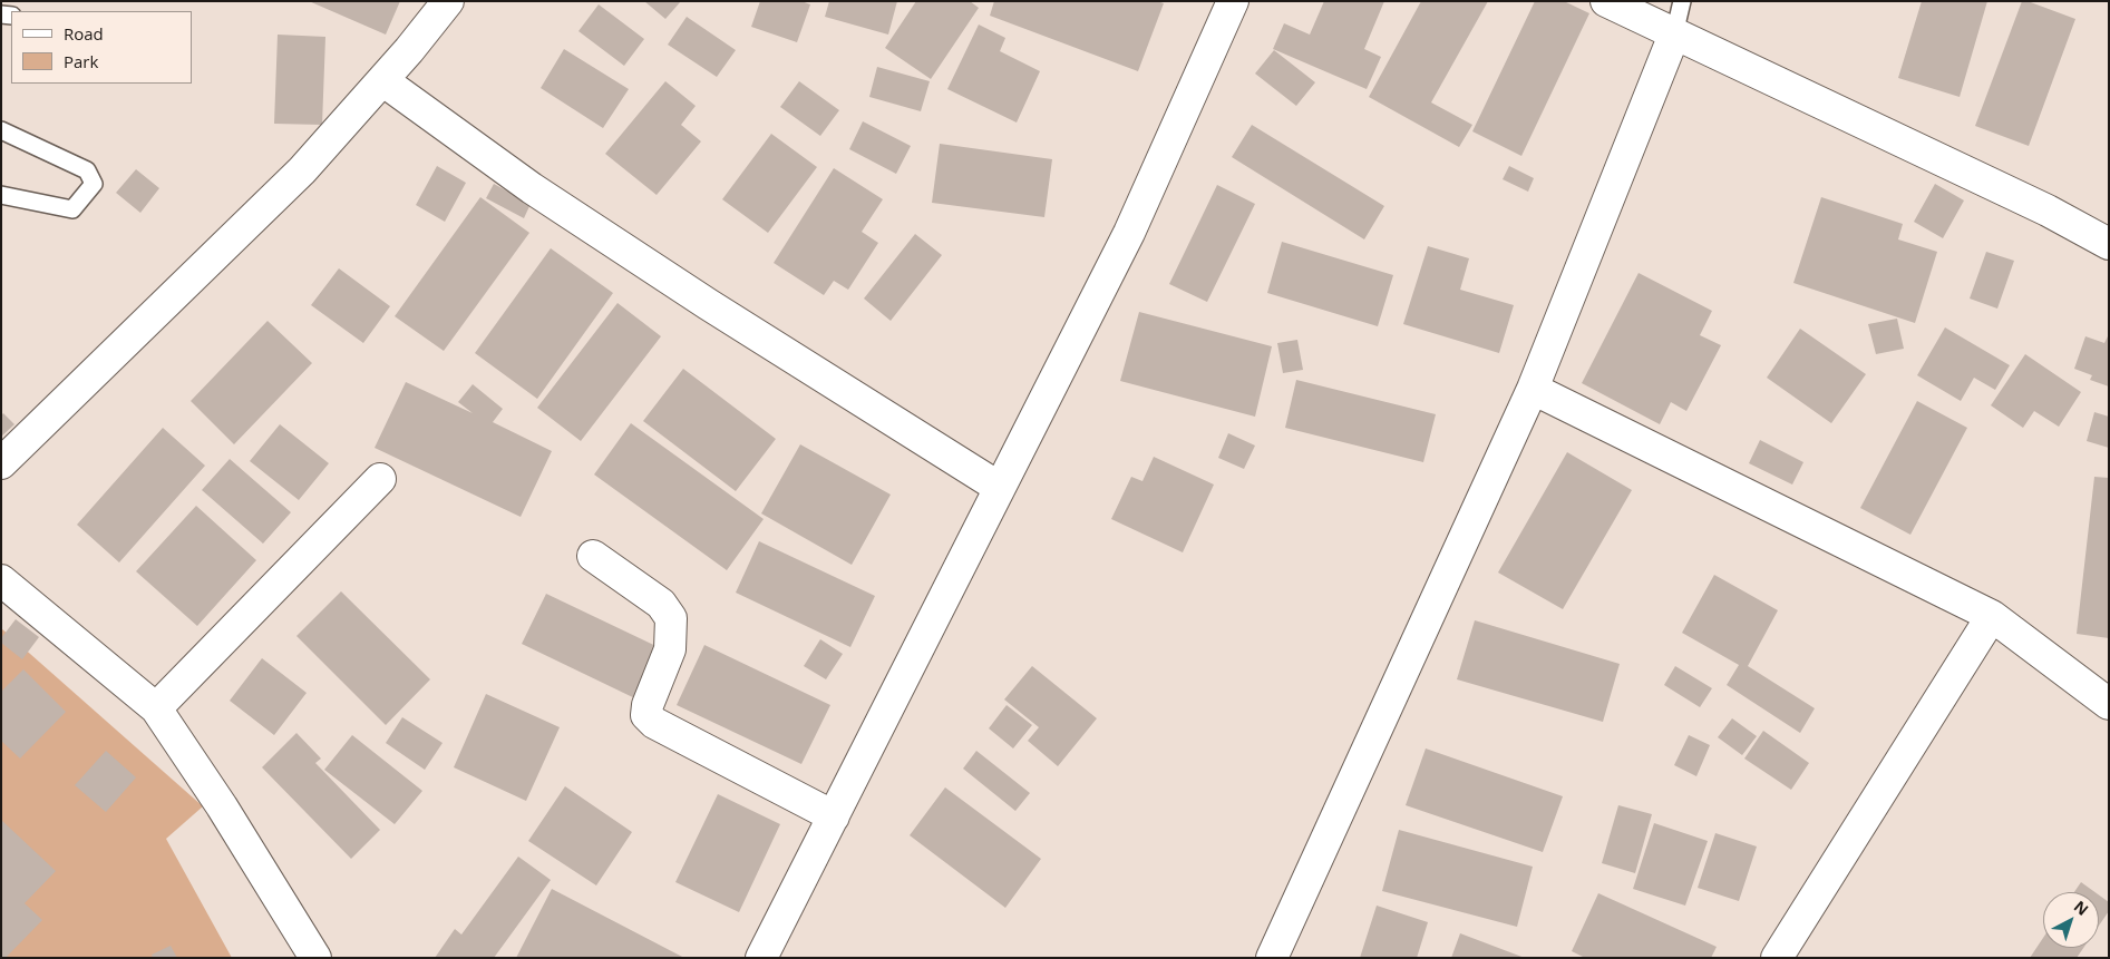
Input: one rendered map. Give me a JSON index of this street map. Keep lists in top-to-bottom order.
{
  "legend": ["Road", "Park"],
  "north": "top right"
}
